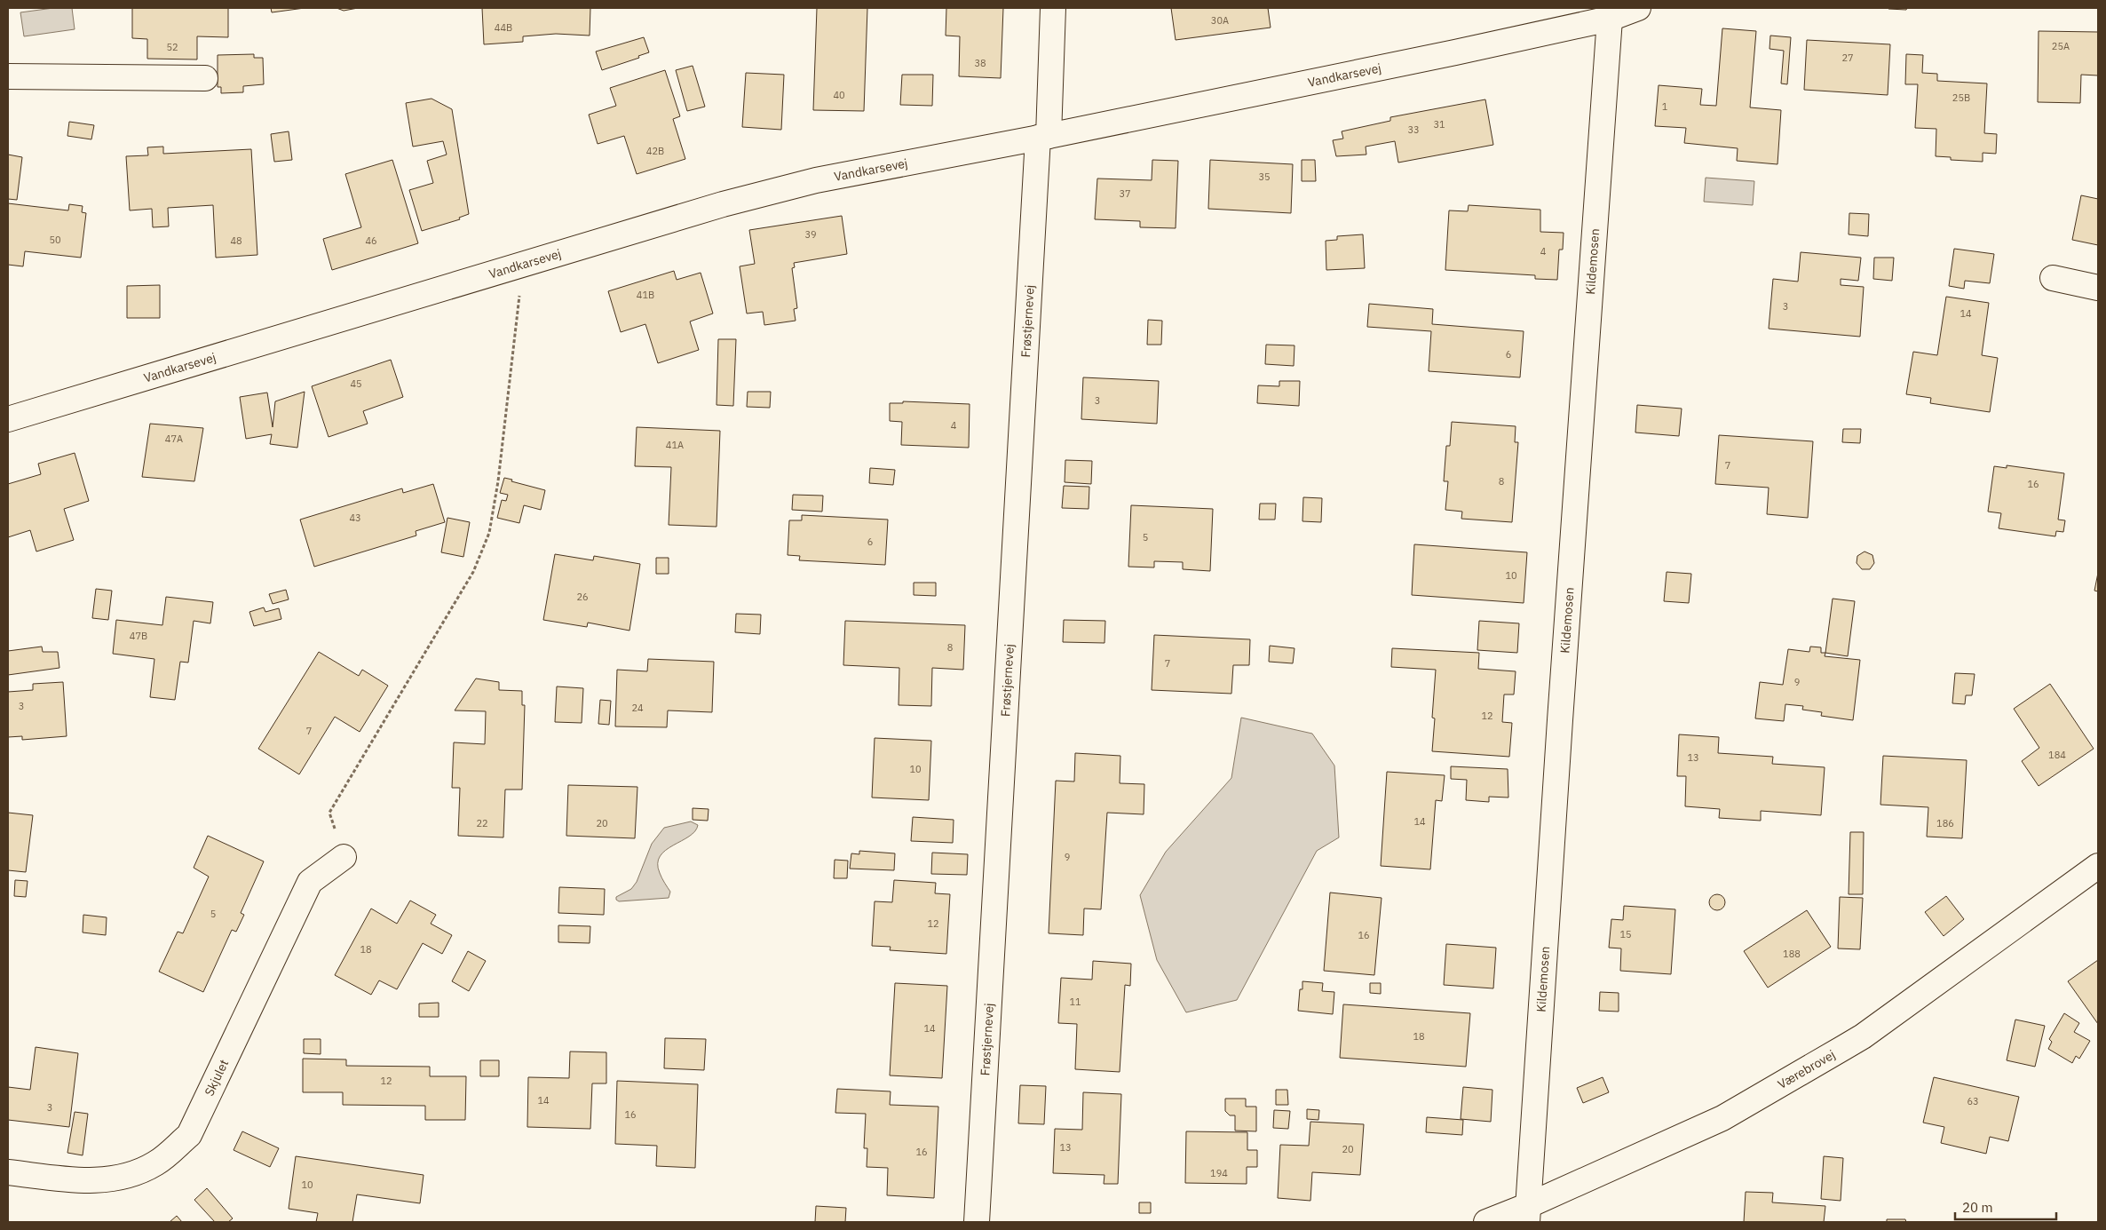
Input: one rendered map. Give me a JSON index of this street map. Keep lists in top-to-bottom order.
{
  "streets": {
    "street": [
      "Vandkarsevej",
      "Kildemosen",
      "Frøstjernevej",
      "Værebrovej",
      "Skjulet"
    ]
  },
  "crossings": [
    ["Vandkarsevej", "Kildemosen"],
    ["Vandkarsevej", "Frøstjernevej"],
    ["Kildemosen", "Værebrovej"]
  ],
  "house_numbers": [
    "30A",
    "44B",
    "25A",
    "52",
    "27",
    "38",
    "40",
    "25B",
    "1",
    "31",
    "33",
    "42B",
    "35",
    "37",
    "39",
    "50",
    "48",
    "46",
    "4",
    "41B",
    "3",
    "14",
    "6",
    "45",
    "3",
    "4",
    "47A",
    "41A",
    "7",
    "8",
    "16",
    "43",
    "5",
    "6",
    "10",
    "26",
    "47B",
    "8",
    "7",
    "9",
    "3",
    "24",
    "12",
    "7",
    "184",
    "13",
    "10",
    "14",
    "22",
    "20",
    "186",
    "9",
    "5",
    "12",
    "15",
    "16",
    "18",
    "188",
    "11",
    "14",
    "18",
    "12",
    "14",
    "63",
    "3",
    "16",
    "13",
    "20",
    "16",
    "194",
    "10"
  ],
  "scale_bar": "20 m"
}
